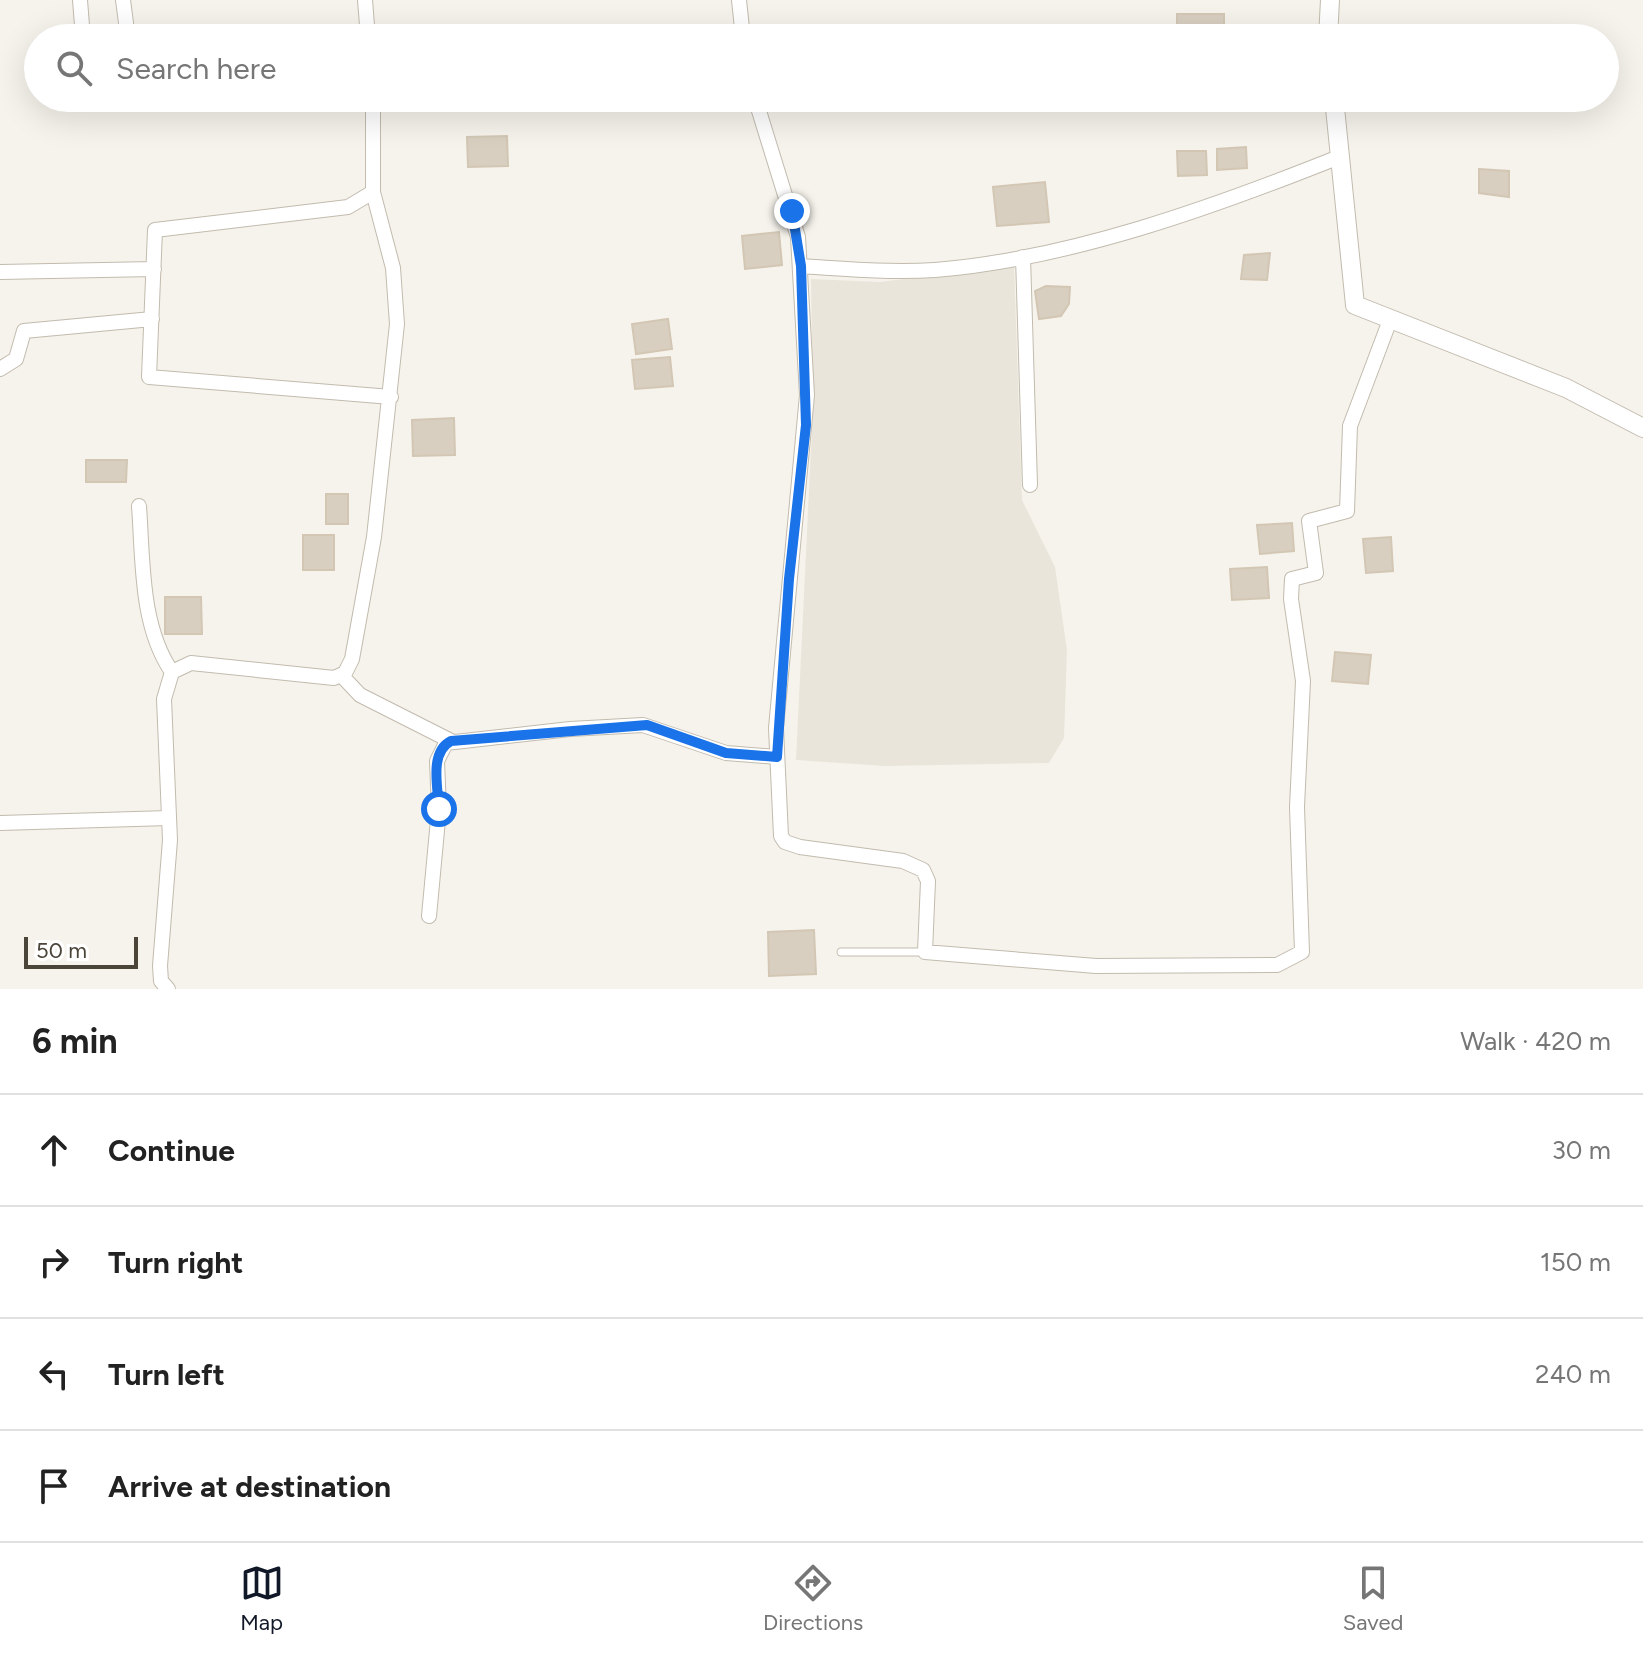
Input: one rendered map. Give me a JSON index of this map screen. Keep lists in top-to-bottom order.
{
  "scale_bar": "50 m",
  "page": {
    "search": "Search here",
    "scale": "50 m",
    "heading": ["6 min", "Walk · 420 m"],
    "list": [
      ["Continue", "30 m"],
      ["Turn right", "150 m"],
      ["Turn left", "240 m"],
      "Arrive at destination"
    ],
    "nav": ["Map", "Directions", "Saved"]
  }
}
